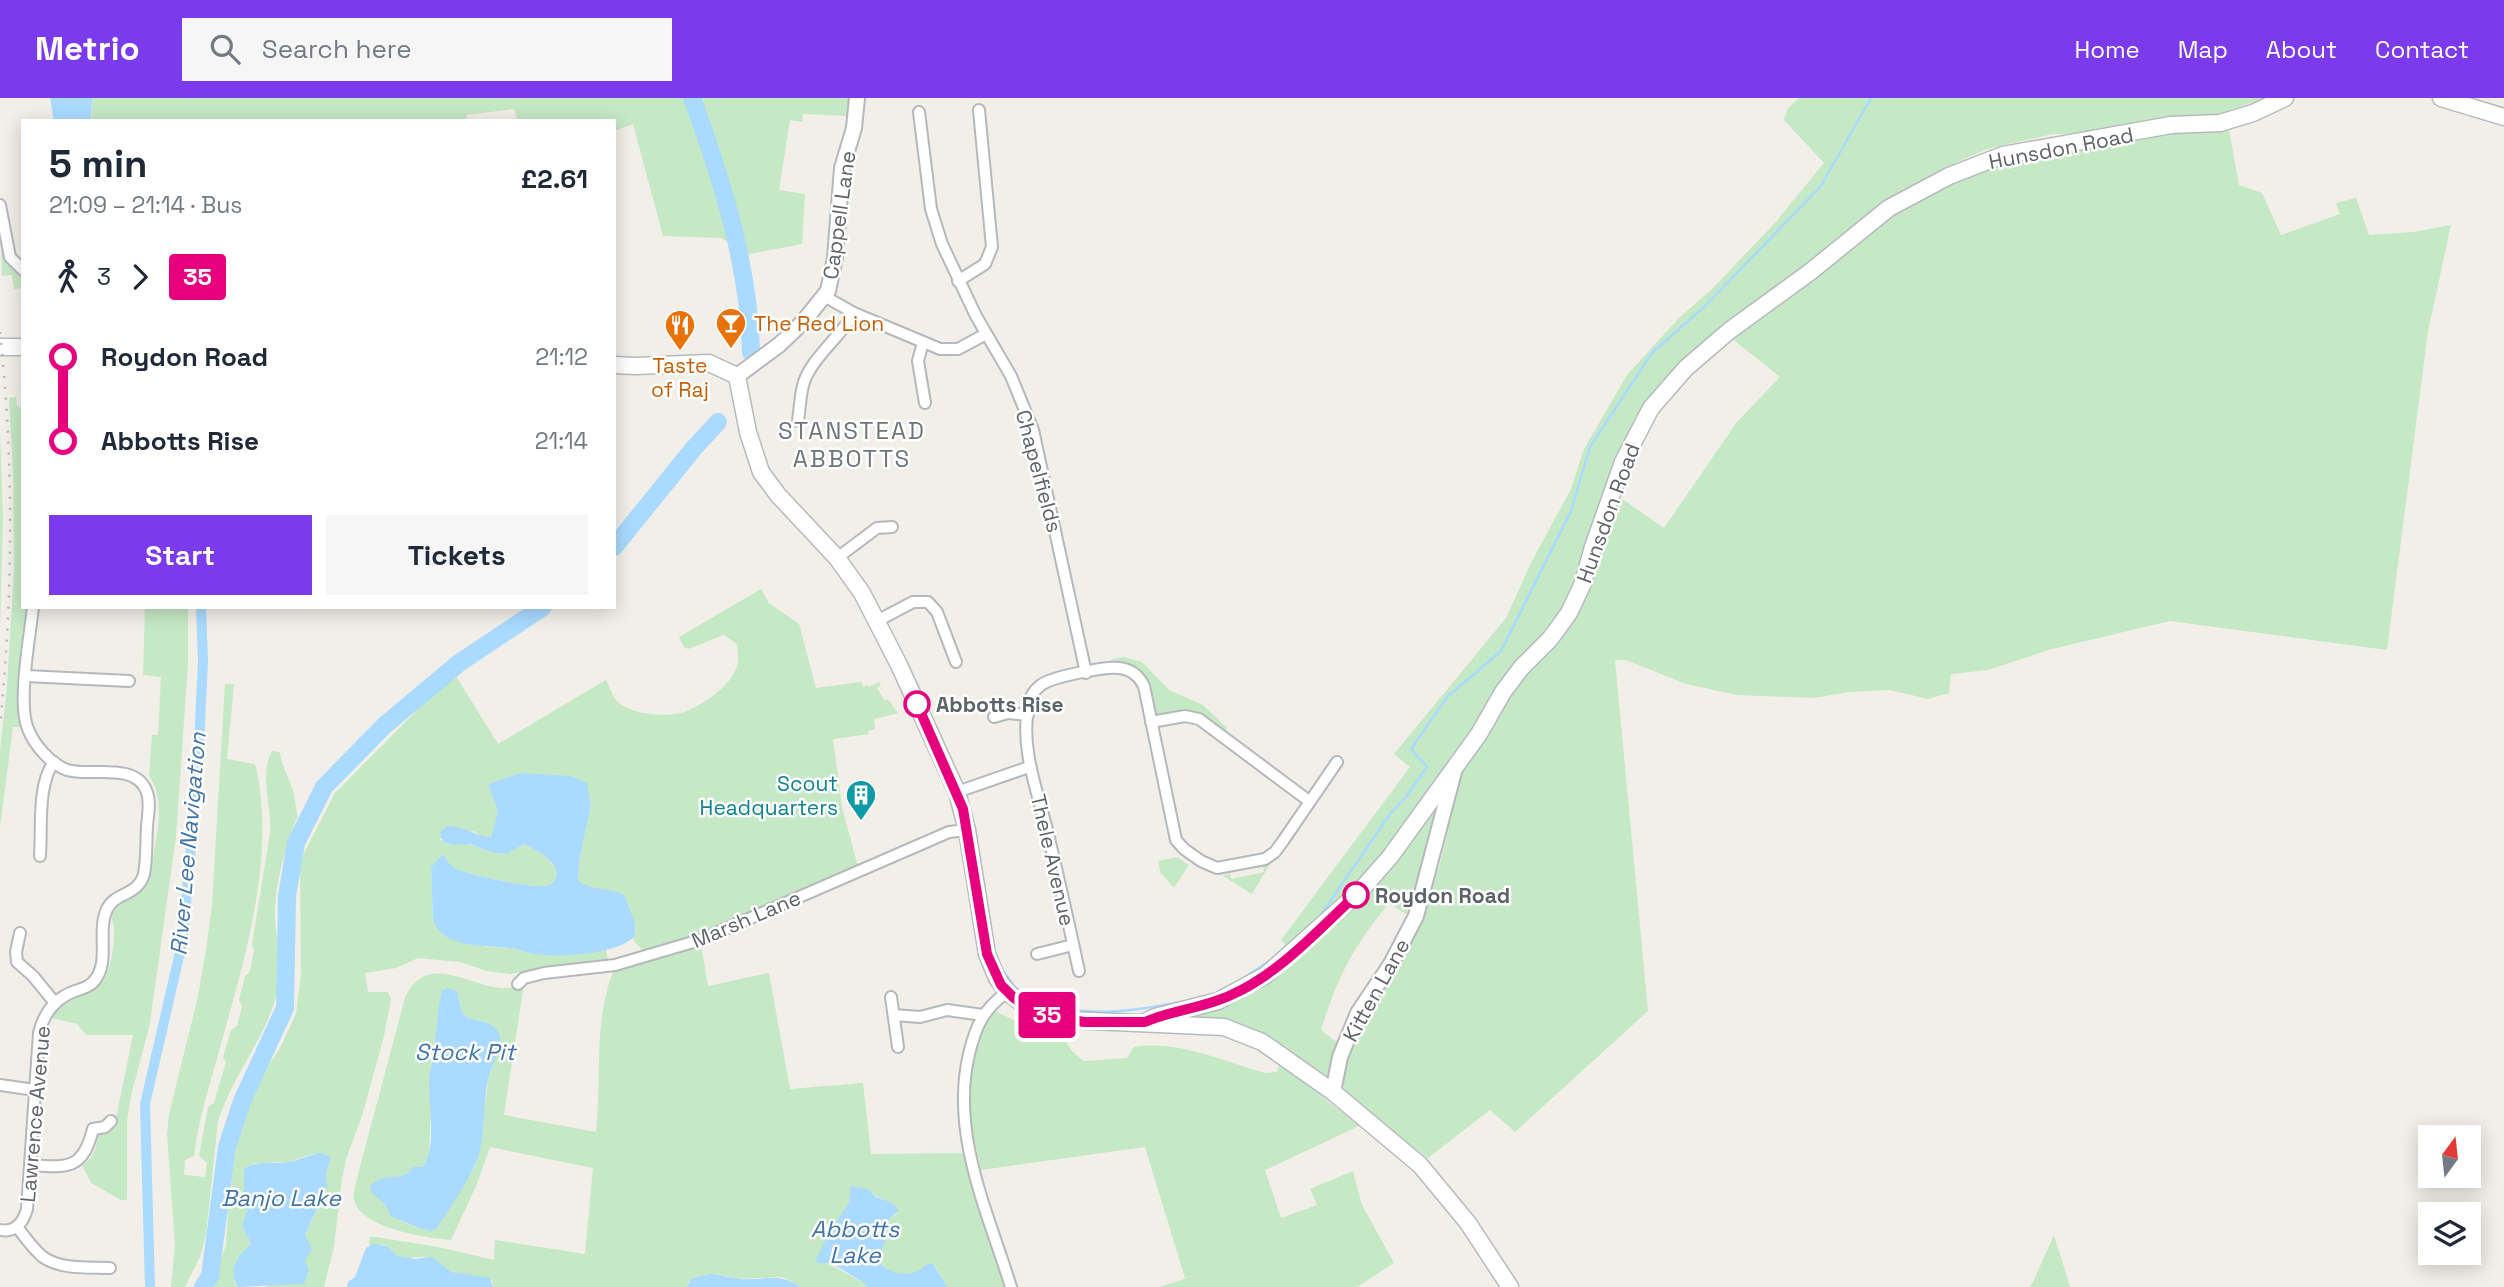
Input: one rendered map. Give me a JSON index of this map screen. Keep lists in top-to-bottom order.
{
  "streets": {
    "main road": ["Hunsdon Road"],
    "street": [
      "Cappell Lane",
      "Chapelfields",
      "Thele Avenue",
      "Marsh Lane",
      "Kitten Lane",
      "Lawrence Avenue"
    ]
  },
  "crossings": [
    ["Hunsdon Road", "Kitten Lane"]
  ],
  "districts": ["STANSTEAD ABBOTTS"],
  "water": [
    "River Lee Navigation",
    "Stock Pit",
    "Banjo Lake",
    "Abbotts Lake"
  ],
  "places": {
    "bar": ["The Red Lion"],
    "restaurant": ["Taste of Raj"],
    "other": ["Abbotts Rise", "Roydon Road"],
    "building": ["Scout Headquarters"]
  },
  "lines": ["bus line 35"],
  "north": "top",
  "page": {
    "header": "Metrio",
    "search": "Search here",
    "nav": [
      "Home",
      "Map",
      "About",
      "Contact"
    ],
    "on_map": "35",
    "heading": ["5 min", "21:09 – 21:14 · Bus", "£2.61"],
    "legs": ["3", "35"],
    "list": [
      {
        "name": "Roydon Road",
        "value": "21:12"
      },
      {
        "name": "Abbotts Rise",
        "value": "21:14"
      }
    ],
    "buttons": ["Start", "Tickets"]
  }
}
